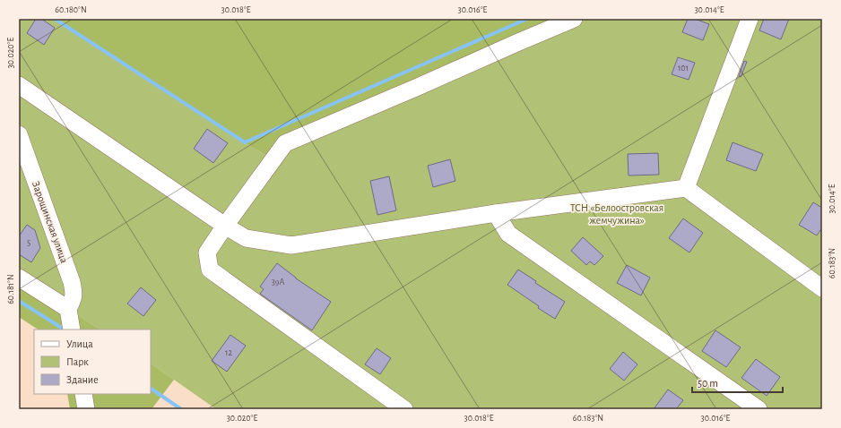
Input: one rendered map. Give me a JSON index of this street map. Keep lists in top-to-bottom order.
{
  "streets": {
    "street": ["Зарощинская улица"]
  },
  "parks": ["ТСН «Белоостровская жемчужина»"],
  "house_numbers": [
    "101",
    "5",
    "39А",
    "12"
  ],
  "legend": ["Улица", "Парк", "Здание"],
  "scale_bar": "50 m",
  "coordinates": [
    "60.180°N",
    "30.018°E",
    "30.016°E",
    "30.014°E",
    "30.020°E",
    "60.183°N",
    "60.181°N"
  ]
}
